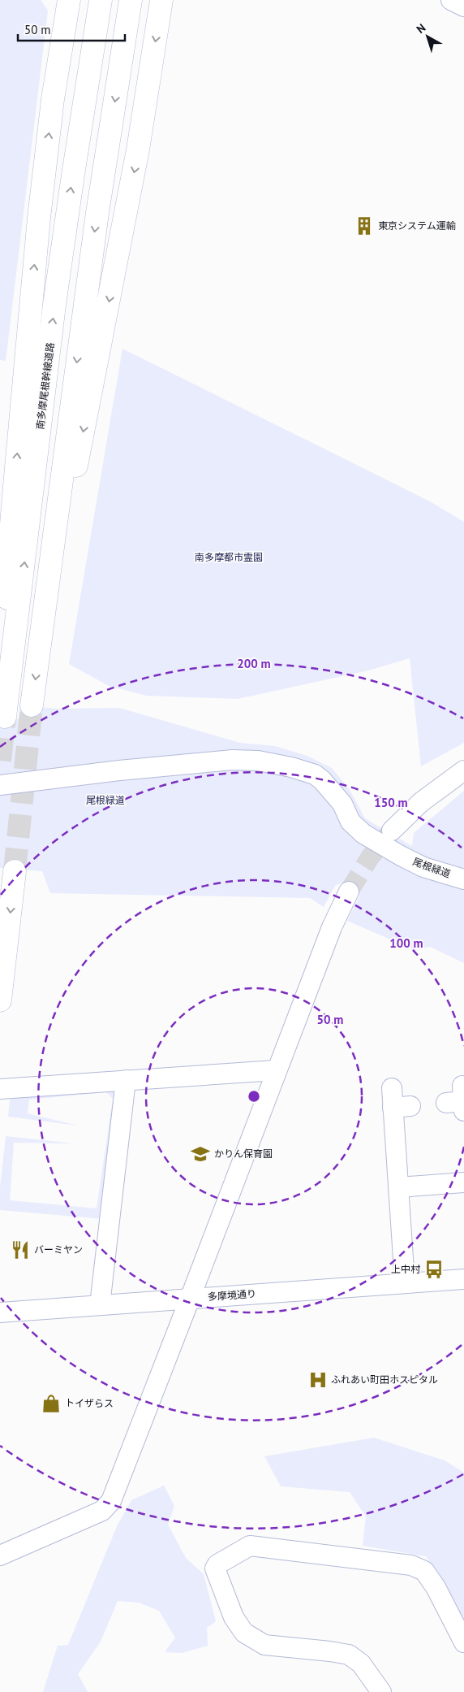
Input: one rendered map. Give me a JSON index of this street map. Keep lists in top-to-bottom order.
{
  "streets": {
    "main road": ["南多摩尾根幹線道路"],
    "street": ["尾根緑道", "多摩境通り"]
  },
  "parks": ["南多摩都市霊園", "尾根緑道"],
  "places": {
    "building": ["東京システム運輸"],
    "school or university": ["かりん保育園"],
    "restaurant": ["バーミヤン"],
    "bus stop": ["上中村"],
    "hospital": ["ふれあい町田ホスピタル"],
    "shop": ["トイザらス"]
  },
  "scale_bar": "50 m",
  "north": "top left",
  "rings": [
    "200 m",
    "150 m",
    "100 m",
    "50 m"
  ]
}
